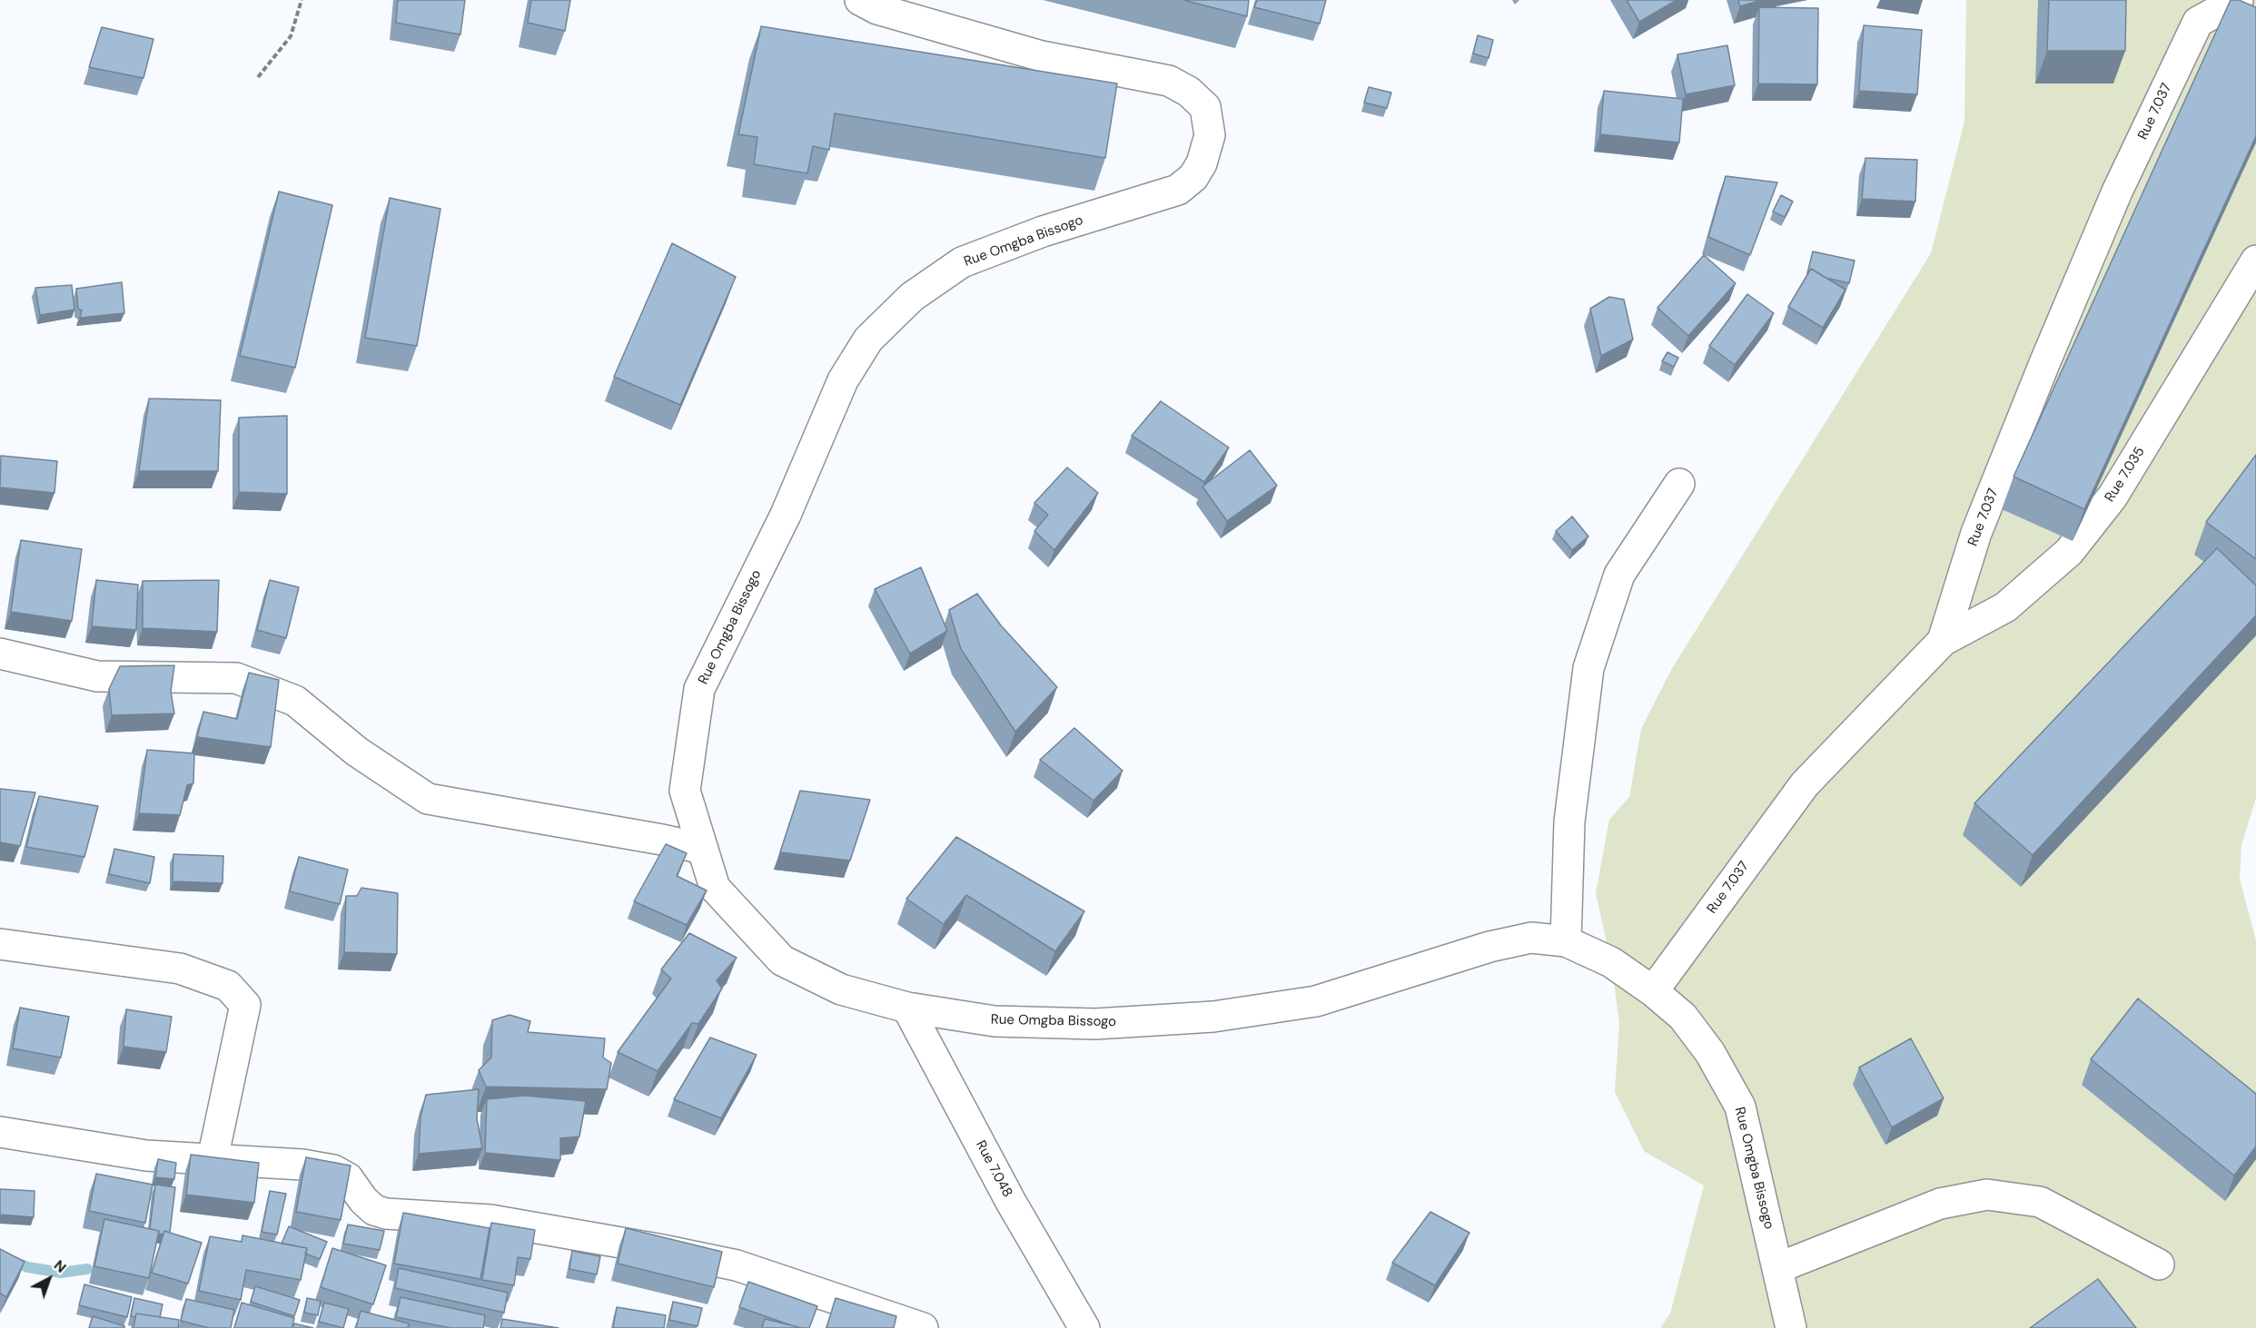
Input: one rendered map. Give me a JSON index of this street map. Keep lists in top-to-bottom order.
{
  "streets": {
    "street": [
      "Rue 7.037",
      "Rue Omgba Bissogo",
      "Rue 7.035",
      "Rue 7.048"
    ]
  },
  "crossings": [
    ["Rue 7.037", "Rue Omgba Bissogo"],
    ["Rue 7.037", "Rue 7.035"],
    ["Rue Omgba Bissogo", "Rue 7.048"]
  ],
  "north": "top right"
}
